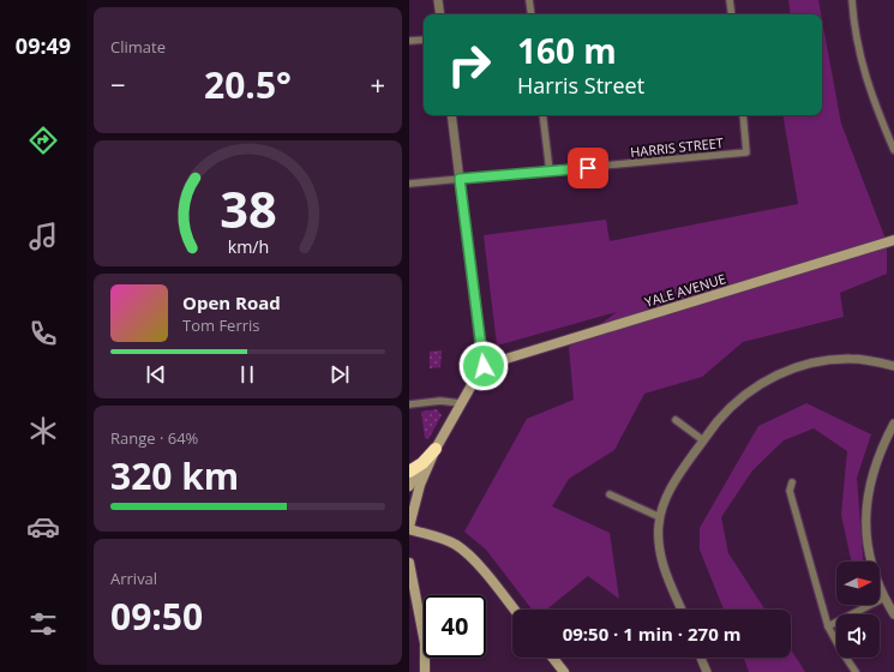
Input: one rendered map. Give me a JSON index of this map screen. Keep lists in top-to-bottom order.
{
  "streets": {
    "main road": ["YALE AVENUE"],
    "street": ["HARRIS STREET"]
  },
  "north": "right",
  "page": {
    "tabs": "09:49",
    "tile": [
      "Climate",
      ["Range · 64%", "320 km"],
      ["Arrival", "09:50"]
    ],
    "turn": ["160 m", "Harris Street"],
    "heat": ["−", "20.5°", "+"],
    "song": ["Open Road", "Tom Ferris"],
    "limit": "40",
    "trip": "09:50 · 1 min · 270 m",
    "gauge": ["38", "km/h"]
  }
}
